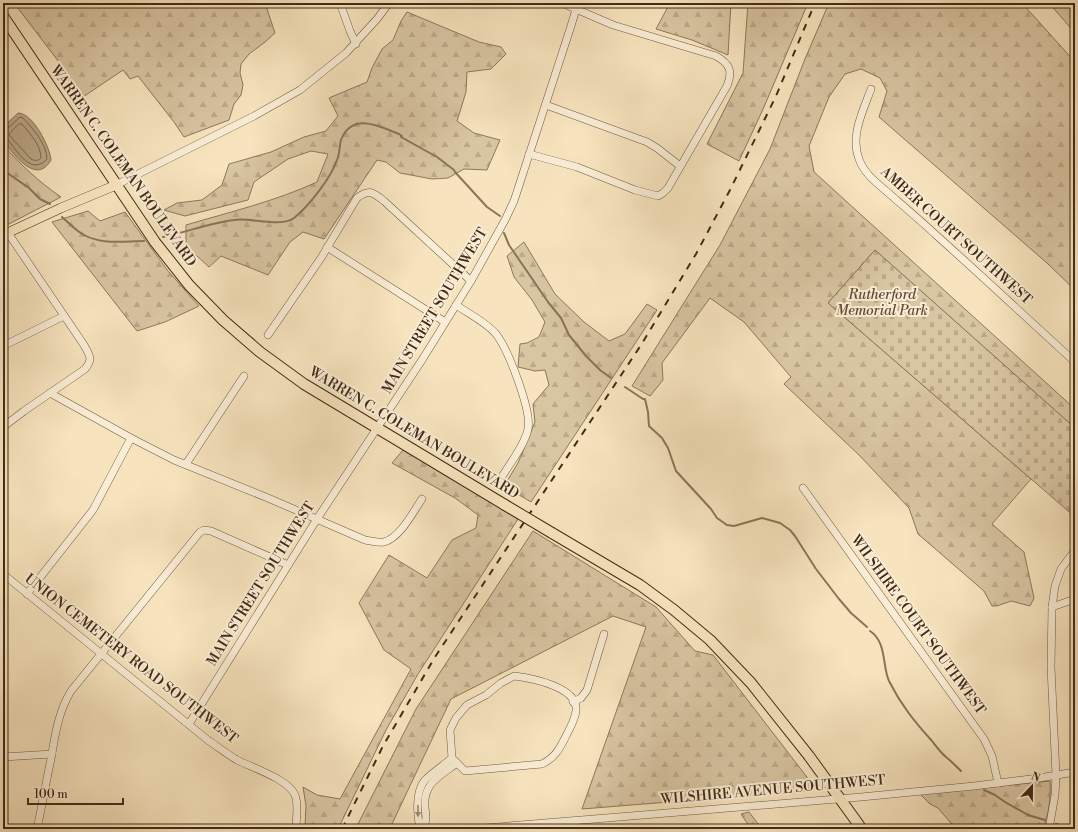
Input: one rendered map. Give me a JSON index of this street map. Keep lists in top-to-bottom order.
{
  "streets": {
    "highway": ["WARREN C. COLEMAN BOULEVARD"],
    "street": [
      "AMBER COURT SOUTHWEST",
      "MAIN STREET SOUTHWEST",
      "WILSHIRE COURT SOUTHWEST",
      "UNION CEMETERY ROAD SOUTHWEST",
      "WILSHIRE AVENUE SOUTHWEST"
    ]
  },
  "crossings": [
    ["WARREN C. COLEMAN BOULEVARD", "MAIN STREET SOUTHWEST"],
    ["WARREN C. COLEMAN BOULEVARD", "WILSHIRE AVENUE SOUTHWEST"],
    ["MAIN STREET SOUTHWEST", "UNION CEMETERY ROAD SOUTHWEST"],
    ["WILSHIRE COURT SOUTHWEST", "WILSHIRE AVENUE SOUTHWEST"]
  ],
  "parks": ["Rutherford Memorial Park"],
  "scale_bar": "100 m",
  "north": "top"
}
